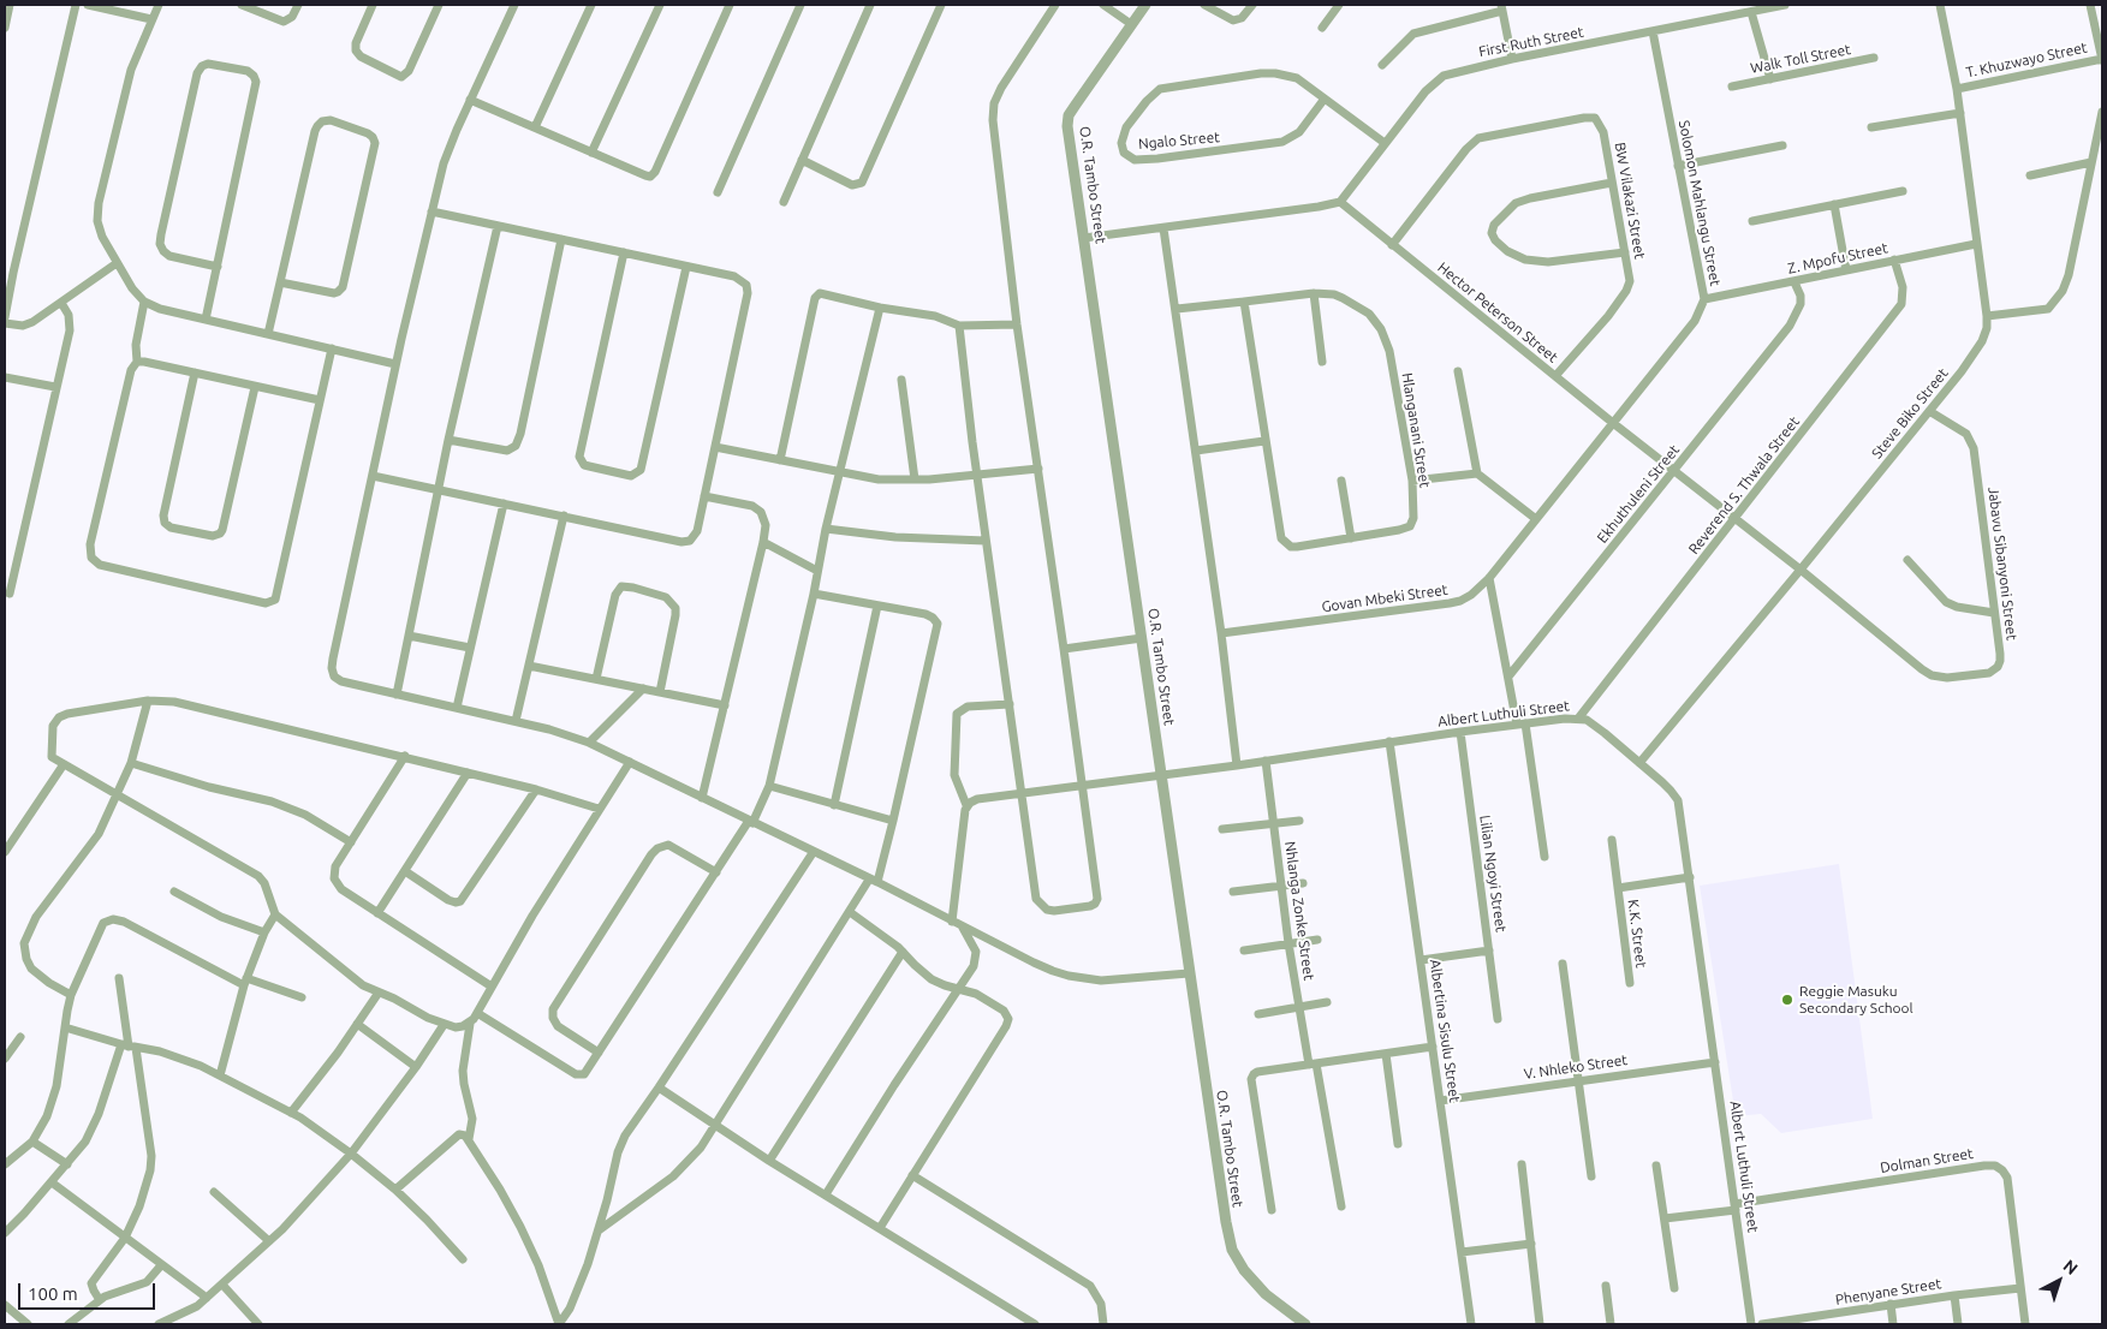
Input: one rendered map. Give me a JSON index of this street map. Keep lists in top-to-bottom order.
{
  "streets": {
    "street": [
      "First Ruth Street",
      "Walk Toll Street",
      "T. Khuzwayo Street",
      "Ngalo Street",
      "O.R. Tambo Street",
      "BW Vilakazi Street",
      "Solomon Mahlangu Street",
      "Z. Mpofu Street",
      "Hector Peterson Street",
      "Steve Biko Street",
      "Hlanganani Street",
      "Reverend S. Thwala Street",
      "Ekhuthuleni Street",
      "Jabavu Sibanyoni Street",
      "Govan Mbeki Street",
      "Albert Luthuli Street",
      "Lilian Ngoyi Street",
      "Nhlanga Zonke Street",
      "K.K. Street",
      "Albertina Sisulu Street",
      "V. Nhleko Street",
      "Dolman Street",
      "Phenyane Street"
    ]
  },
  "crossings": [
    ["First Ruth Street", "Ngalo Street"],
    ["First Ruth Street", "Solomon Mahlangu Street"],
    ["First Ruth Street", "Hector Peterson Street"],
    ["T. Khuzwayo Street", "Steve Biko Street"],
    ["O.R. Tambo Street", "Albert Luthuli Street"],
    ["BW Vilakazi Street", "Hector Peterson Street"],
    ["Solomon Mahlangu Street", "Z. Mpofu Street"],
    ["Solomon Mahlangu Street", "Hector Peterson Street"],
    ["Solomon Mahlangu Street", "Govan Mbeki Street"],
    ["Z. Mpofu Street", "Steve Biko Street"],
    ["Z. Mpofu Street", "Reverend S. Thwala Street"],
    ["Z. Mpofu Street", "Ekhuthuleni Street"],
    ["Hector Peterson Street", "Steve Biko Street"],
    ["Hector Peterson Street", "Reverend S. Thwala Street"],
    ["Hector Peterson Street", "Ekhuthuleni Street"],
    ["Hector Peterson Street", "Jabavu Sibanyoni Street"],
    ["Hector Peterson Street", "Govan Mbeki Street"],
    ["Steve Biko Street", "Jabavu Sibanyoni Street"],
    ["Steve Biko Street", "Albert Luthuli Street"],
    ["Reverend S. Thwala Street", "Albert Luthuli Street"],
    ["Albert Luthuli Street", "Lilian Ngoyi Street"],
    ["Albert Luthuli Street", "Nhlanga Zonke Street"],
    ["Albert Luthuli Street", "K.K. Street"],
    ["Albert Luthuli Street", "Albertina Sisulu Street"],
    ["Albert Luthuli Street", "V. Nhleko Street"],
    ["Albert Luthuli Street", "Dolman Street"],
    ["Albertina Sisulu Street", "V. Nhleko Street"],
    ["Dolman Street", "Phenyane Street"]
  ],
  "places": ["Reggie Masuku Secondary School"],
  "scale_bar": "100 m",
  "north": "top right"
}
